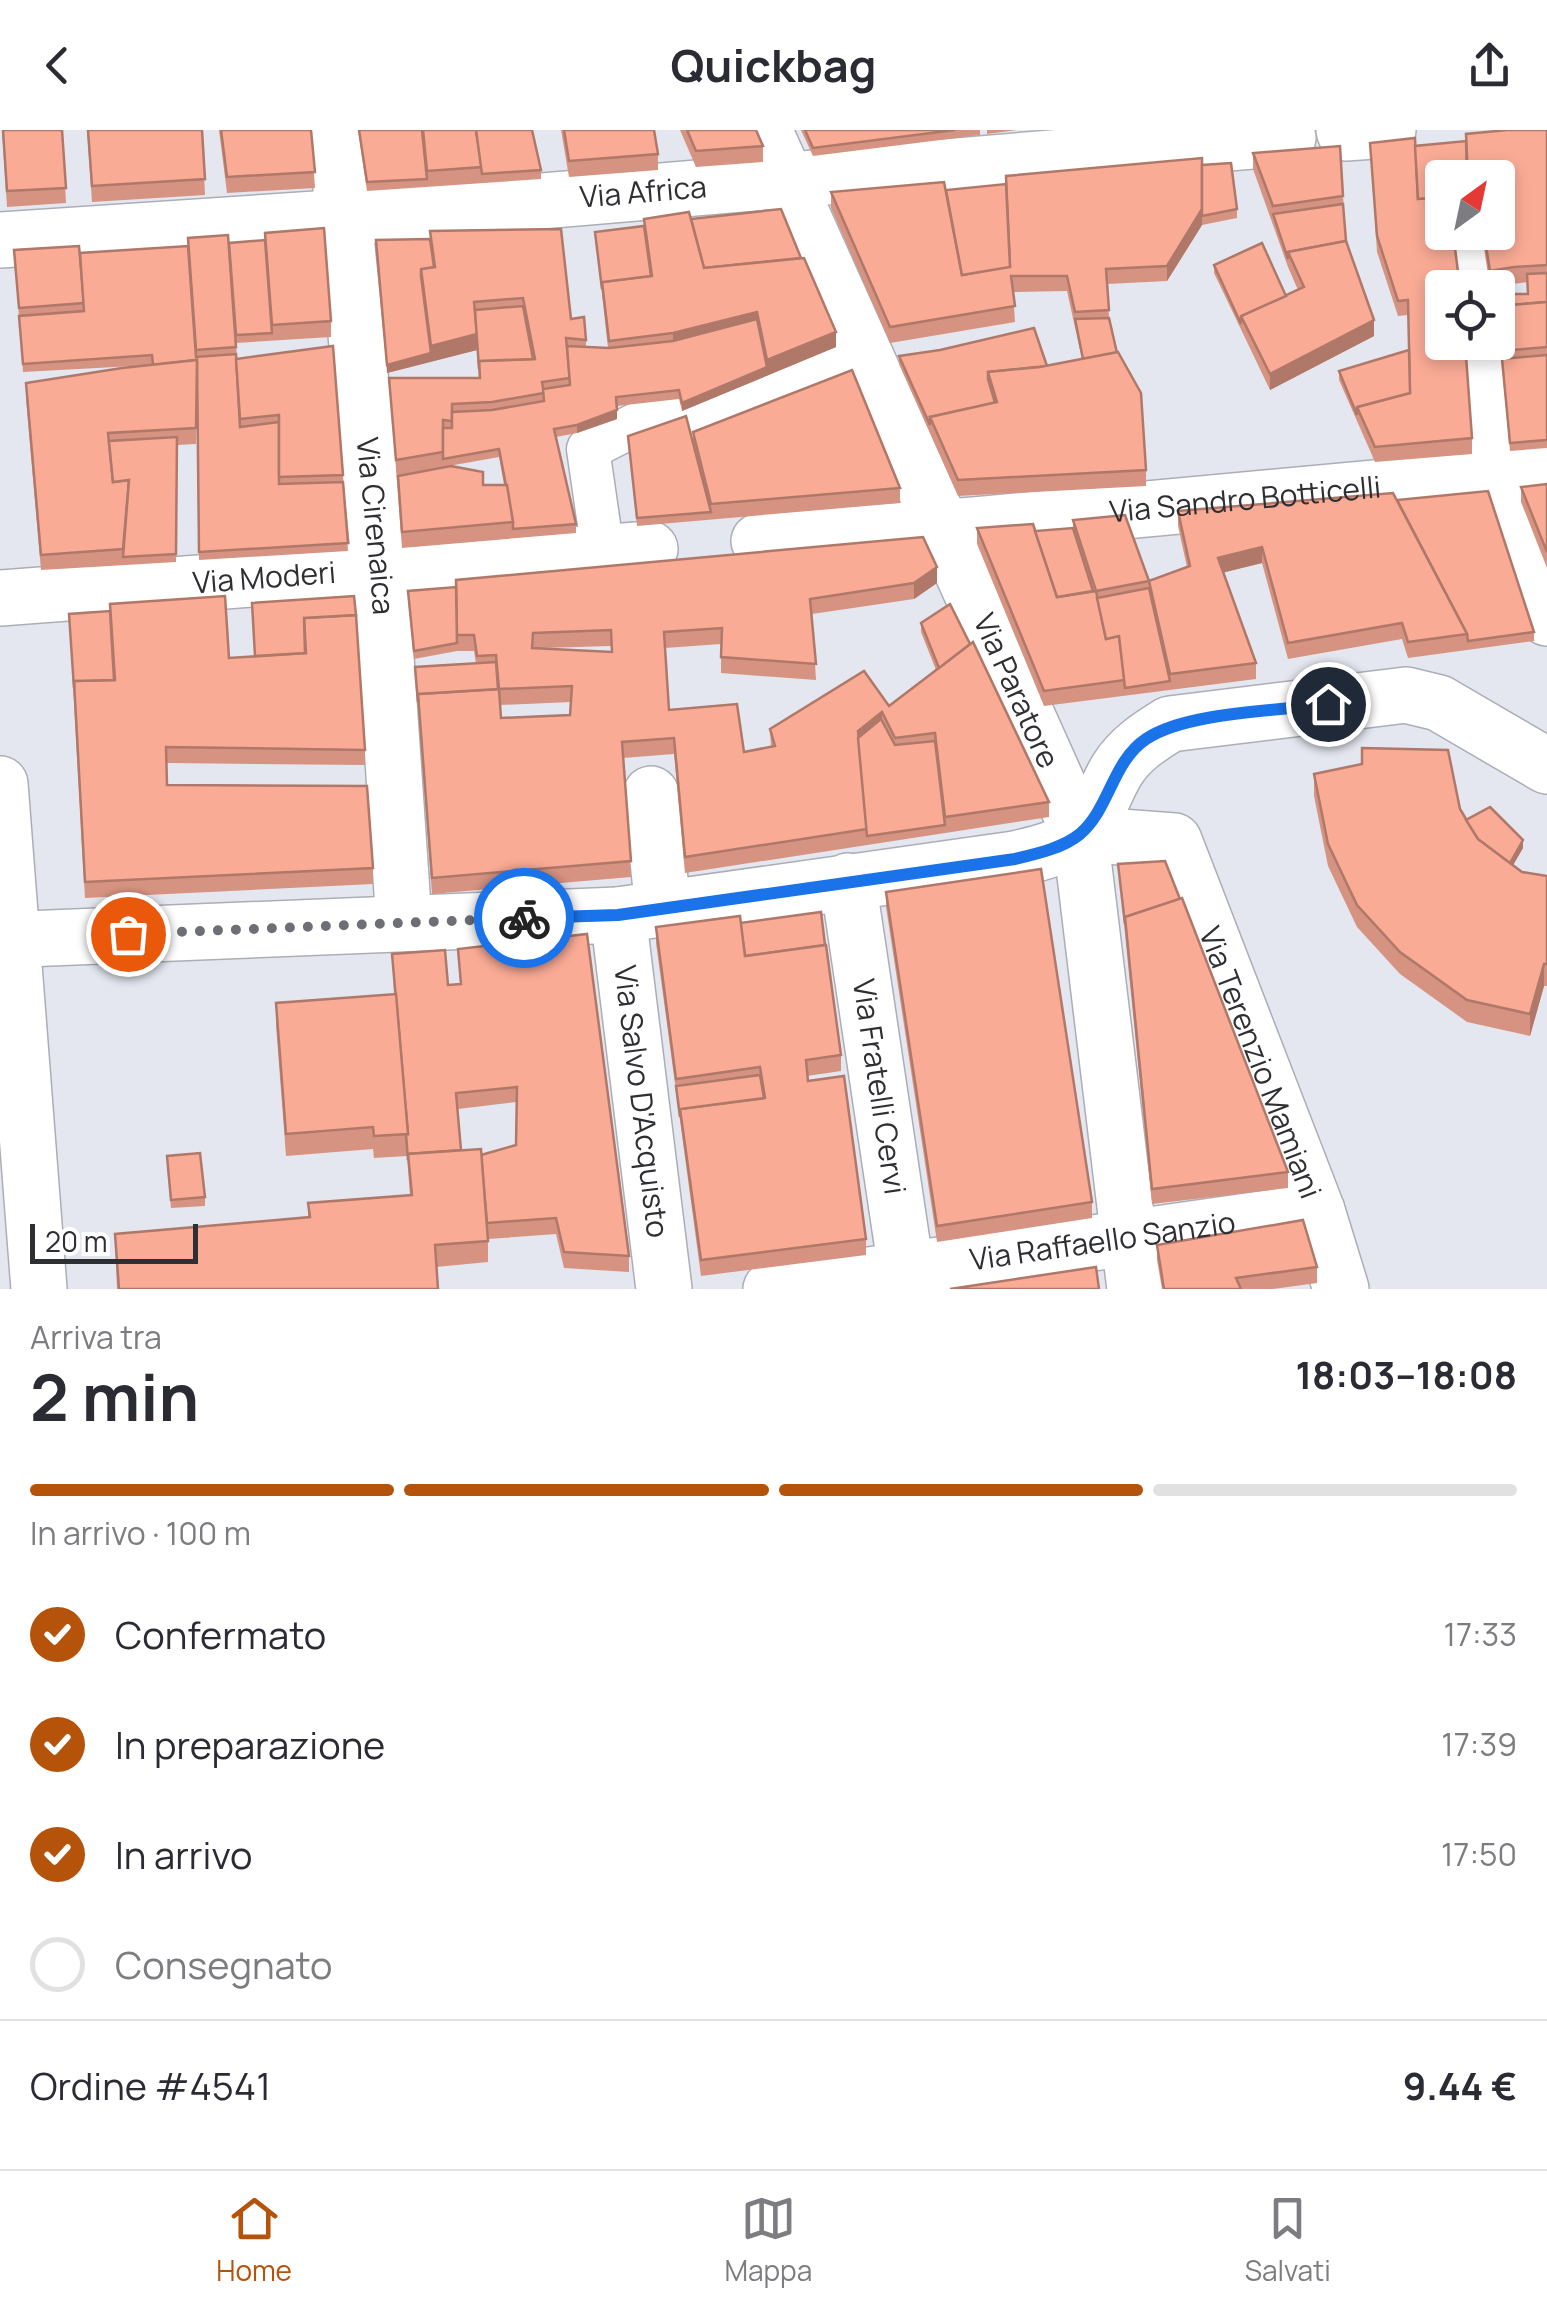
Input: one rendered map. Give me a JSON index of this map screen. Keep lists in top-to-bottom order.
{
  "streets": {
    "street": [
      "Via Africa",
      "Via Sandro Botticelli",
      "Via Cirenaica",
      "Via Moderi",
      "Via Paratore",
      "Via Terenzio Mamiani",
      "Via Fratelli Cervi",
      "Via Salvo D'Acquisto",
      "Via Raffaello Sanzio"
    ]
  },
  "crossings": [
    ["Via Africa", "Via Cirenaica"],
    ["Via Africa", "Via Paratore"],
    ["Via Sandro Botticelli", "Via Paratore"],
    ["Via Cirenaica", "Via Moderi"],
    ["Via Paratore", "Via Terenzio Mamiani"],
    ["Via Paratore", "Via Raffaello Sanzio"],
    ["Via Terenzio Mamiani", "Via Raffaello Sanzio"],
    ["Via Fratelli Cervi", "Via Raffaello Sanzio"]
  ],
  "scale_bar": "20 m",
  "north": "top right",
  "page": {
    "header": "Quickbag",
    "scale": "20 m",
    "heading": ["2 min", "Arriva tra", "18:03–18:08"],
    "panel": ["Ordine #4541", "9.44 €"],
    "bar": "In arrivo · 100 m",
    "list": [
      ["Confermato", "17:33"],
      ["In preparazione", "17:39"],
      ["In arrivo", "17:50"],
      "Consegnato"
    ],
    "tabs": ["Home", "Mappa", "Salvati"]
  }
}
